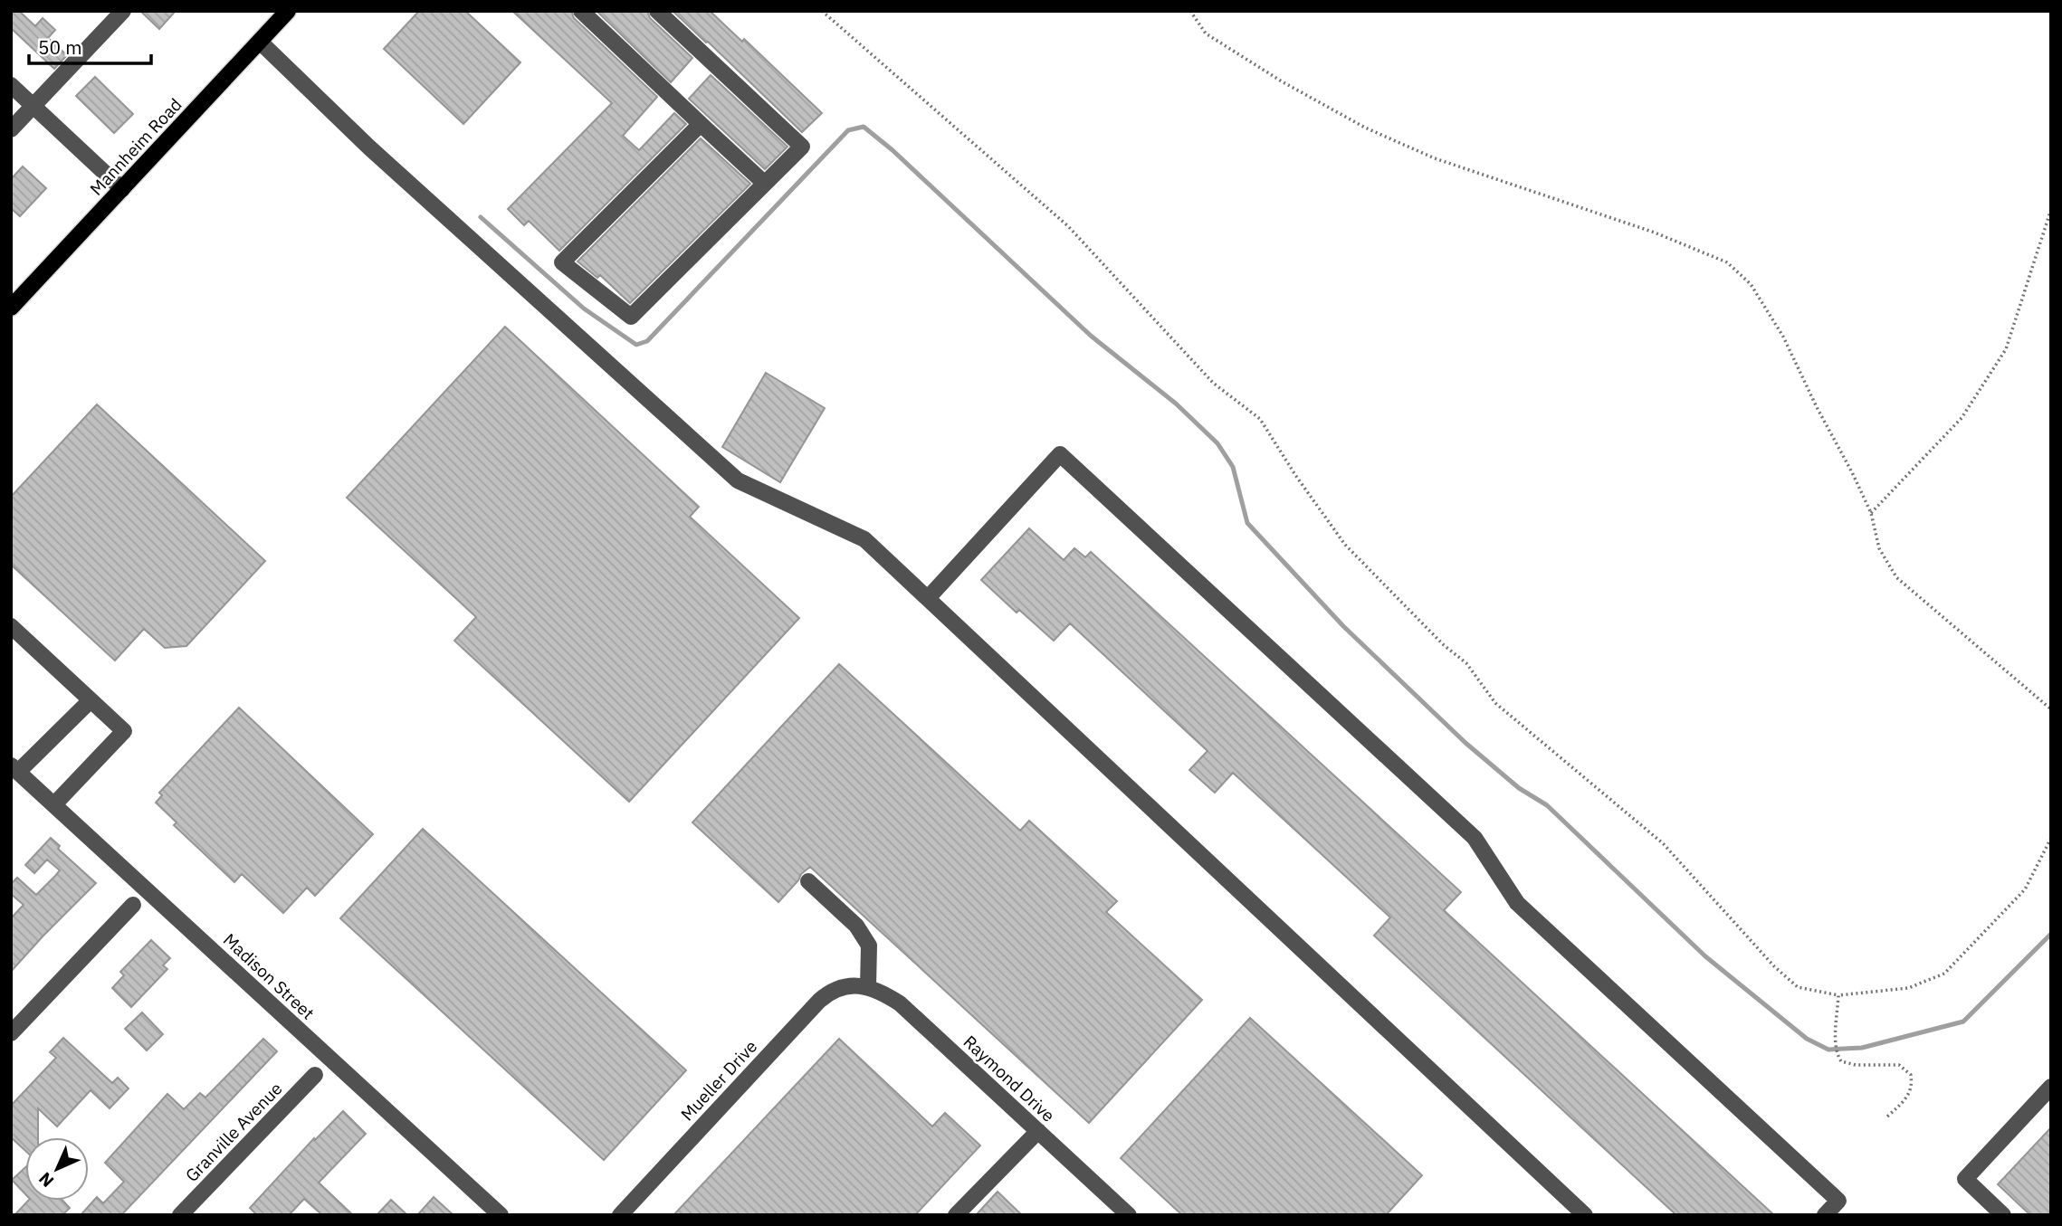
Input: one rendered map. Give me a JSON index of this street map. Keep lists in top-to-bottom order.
{
  "streets": {
    "main road": ["Mannheim Road"],
    "street": [
      "Madison Street",
      "Raymond Drive",
      "Mueller Drive",
      "Granville Avenue"
    ]
  },
  "crossings": [
    ["Raymond Drive", "Mueller Drive"]
  ],
  "scale_bar": "50 m",
  "north": "bottom left"
}
